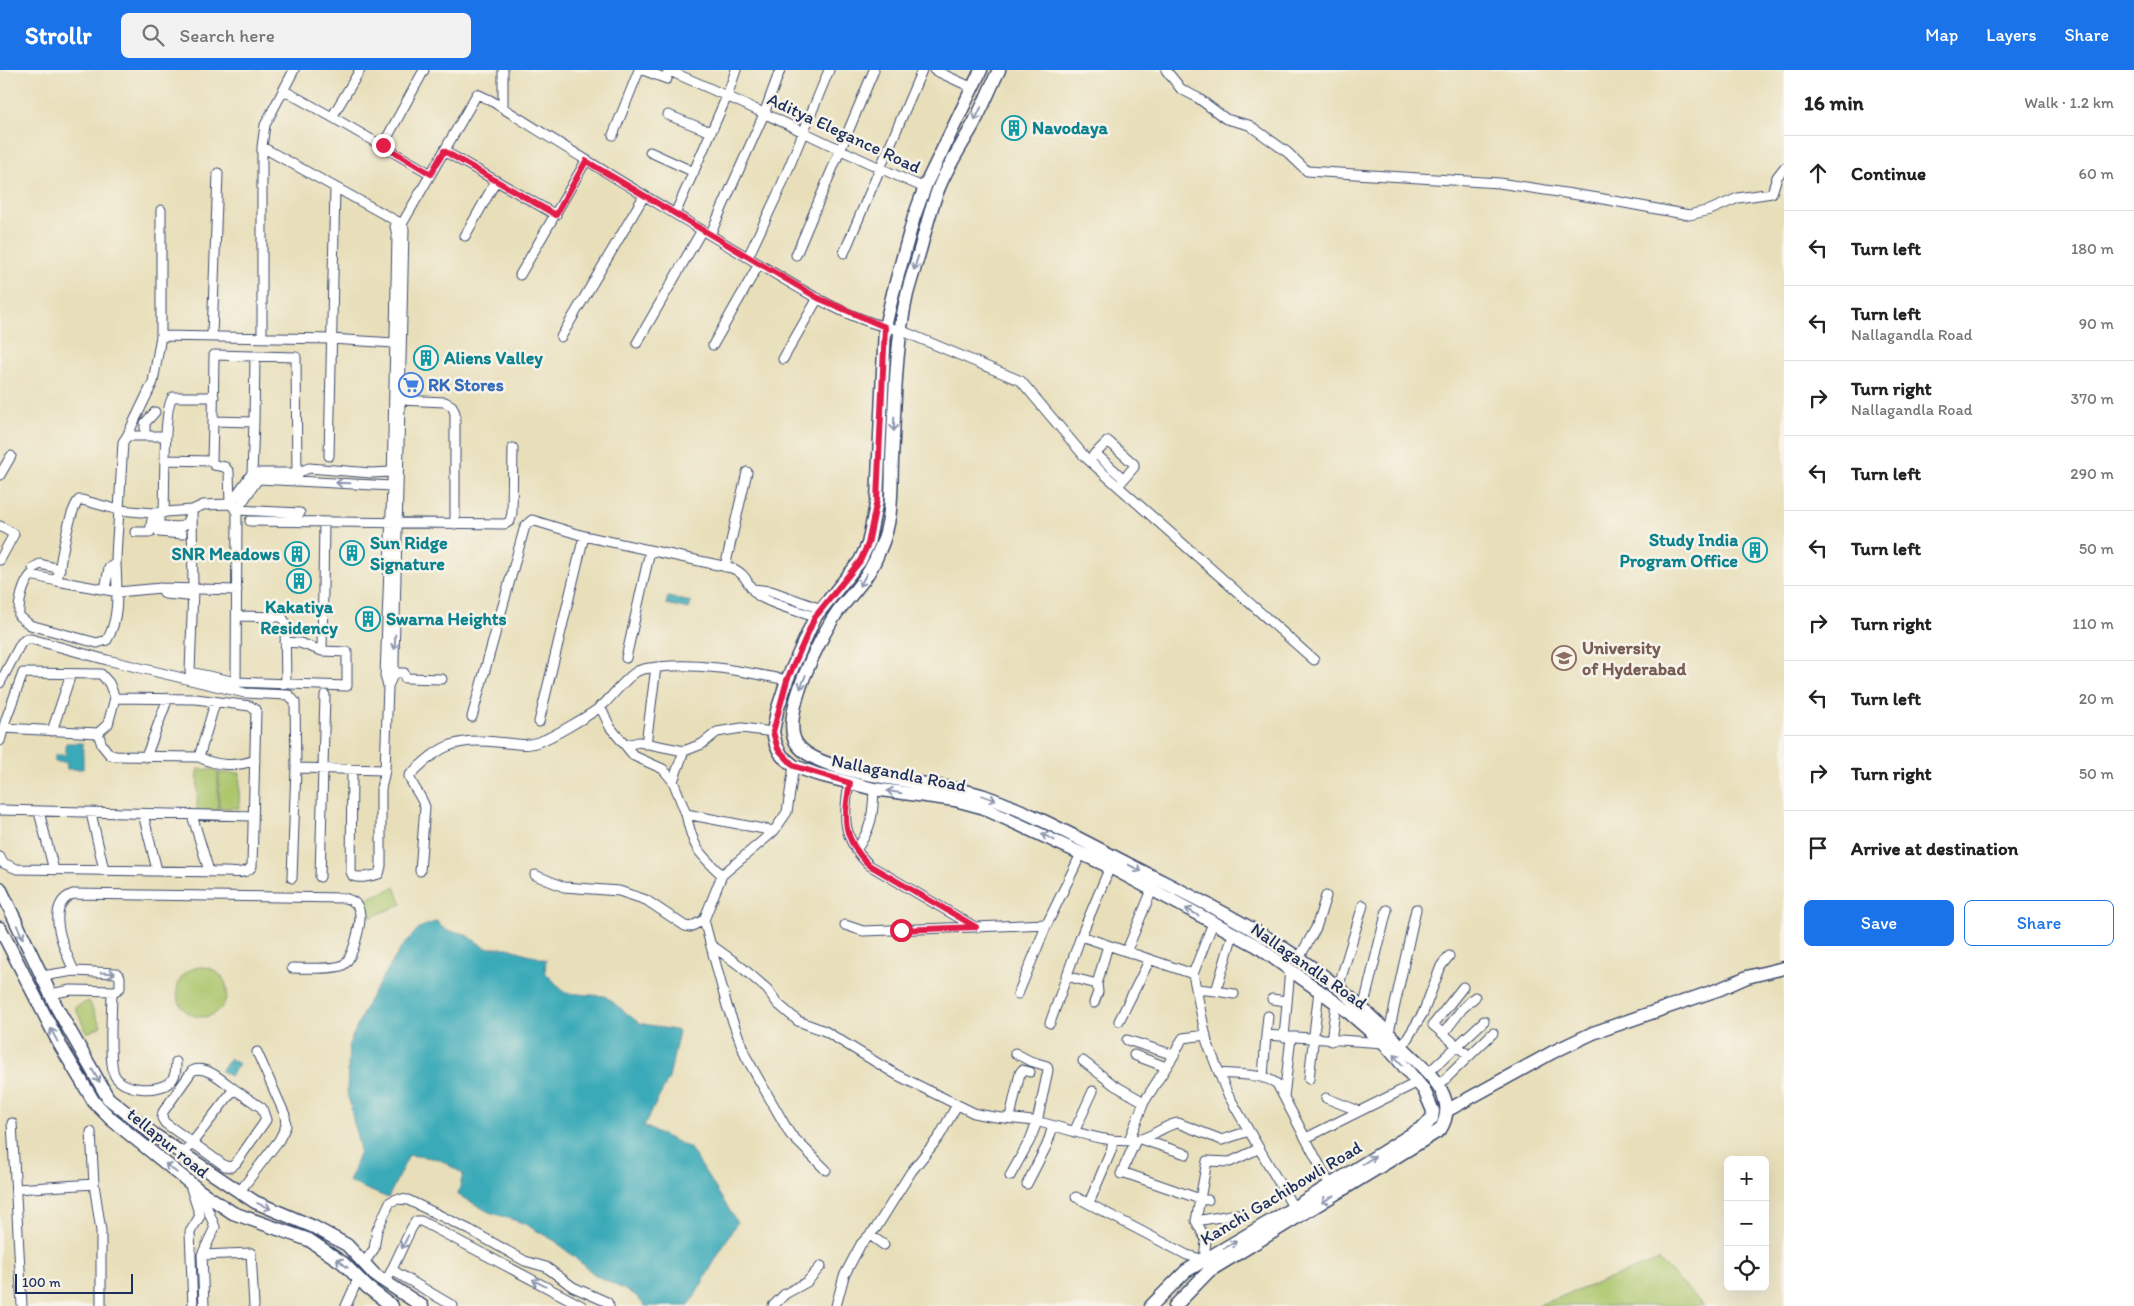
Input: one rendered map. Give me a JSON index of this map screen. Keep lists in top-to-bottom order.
{
  "streets": {
    "main road": ["Nallagandla Road", "tellapur road", "Kanchi Gachibowli Road"],
    "street": ["Aditya Elegance Road"]
  },
  "crossings": [
    ["Nallagandla Road", "Kanchi Gachibowli Road"]
  ],
  "places": {
    "building": [
      "Navodaya",
      "Aliens Valley",
      "Study India Program Office",
      "Sun Ridge Signature",
      "SNR Meadows",
      "Kakatiya Residency",
      "Swarna Heights"
    ],
    "supermarket": ["RK Stores"],
    "school or university": ["University of Hyderabad"]
  },
  "scale_bar": "100 m",
  "page": {
    "header": "Strollr",
    "search": "Search here",
    "nav": ["Map", "Layers", "Share"],
    "heading": ["16 min", "Walk · 1.2 km"],
    "list": [
      ["Continue", "60 m"],
      ["Turn left", "180 m"],
      ["Turn left", "Nallagandla Road", "90 m"],
      ["Turn right", "Nallagandla Road", "370 m"],
      ["Turn left", "290 m"],
      ["Turn left", "50 m"],
      ["Turn right", "110 m"],
      ["Turn left", "20 m"],
      ["Turn right", "50 m"],
      "Arrive at destination"
    ],
    "buttons": ["Save", "Share"],
    "map_buttons": ["+", "−"],
    "scale": "100 m"
  }
}
